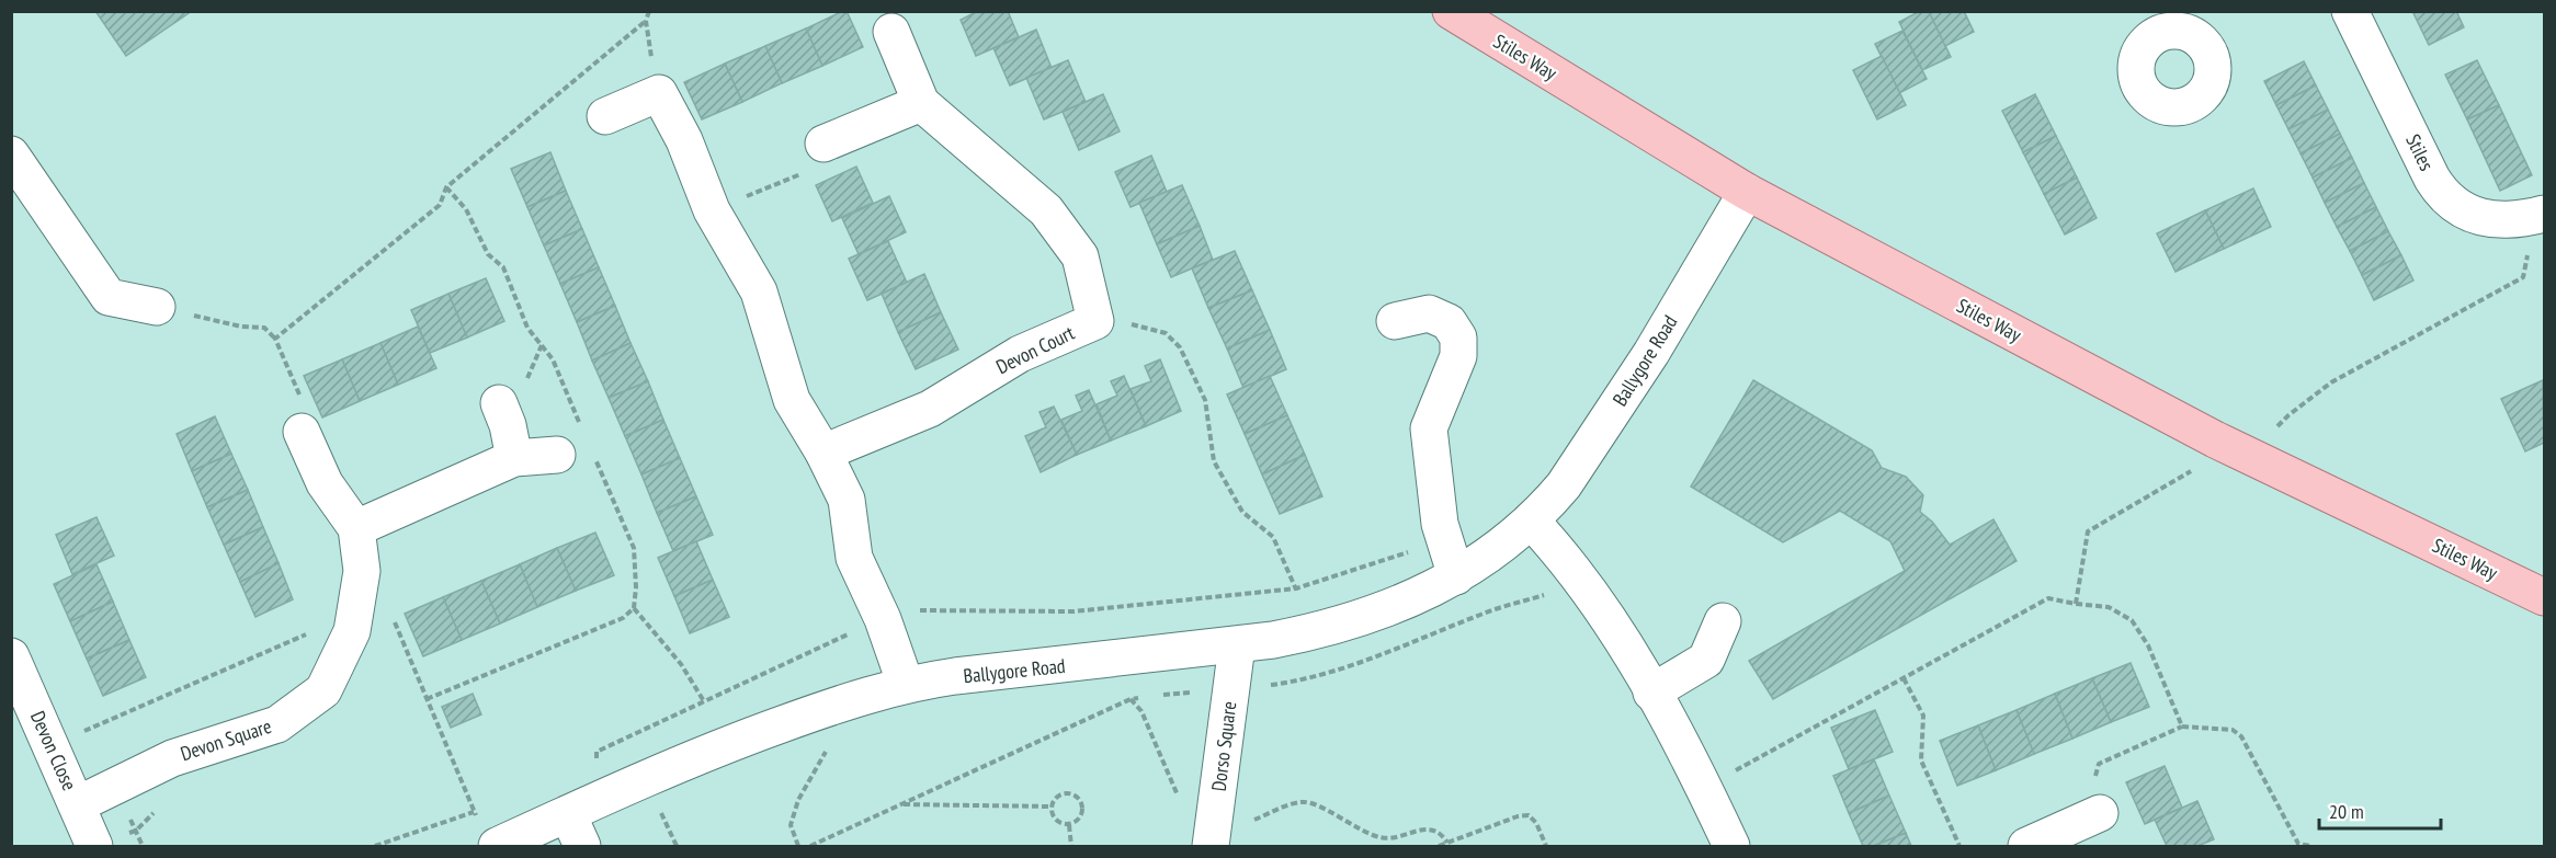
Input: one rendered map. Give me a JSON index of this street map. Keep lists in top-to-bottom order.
{
  "streets": {
    "main road": ["Stiles Way"],
    "street": [
      "Stiles",
      "Devon Court",
      "Ballygore Road",
      "Devon Square",
      "Dorso Square",
      "Devon Close"
    ]
  },
  "crossings": [
    ["Stiles Way", "Ballygore Road"],
    ["Ballygore Road", "Dorso Square"],
    ["Devon Square", "Devon Close"]
  ],
  "scale_bar": "20 m"
}
